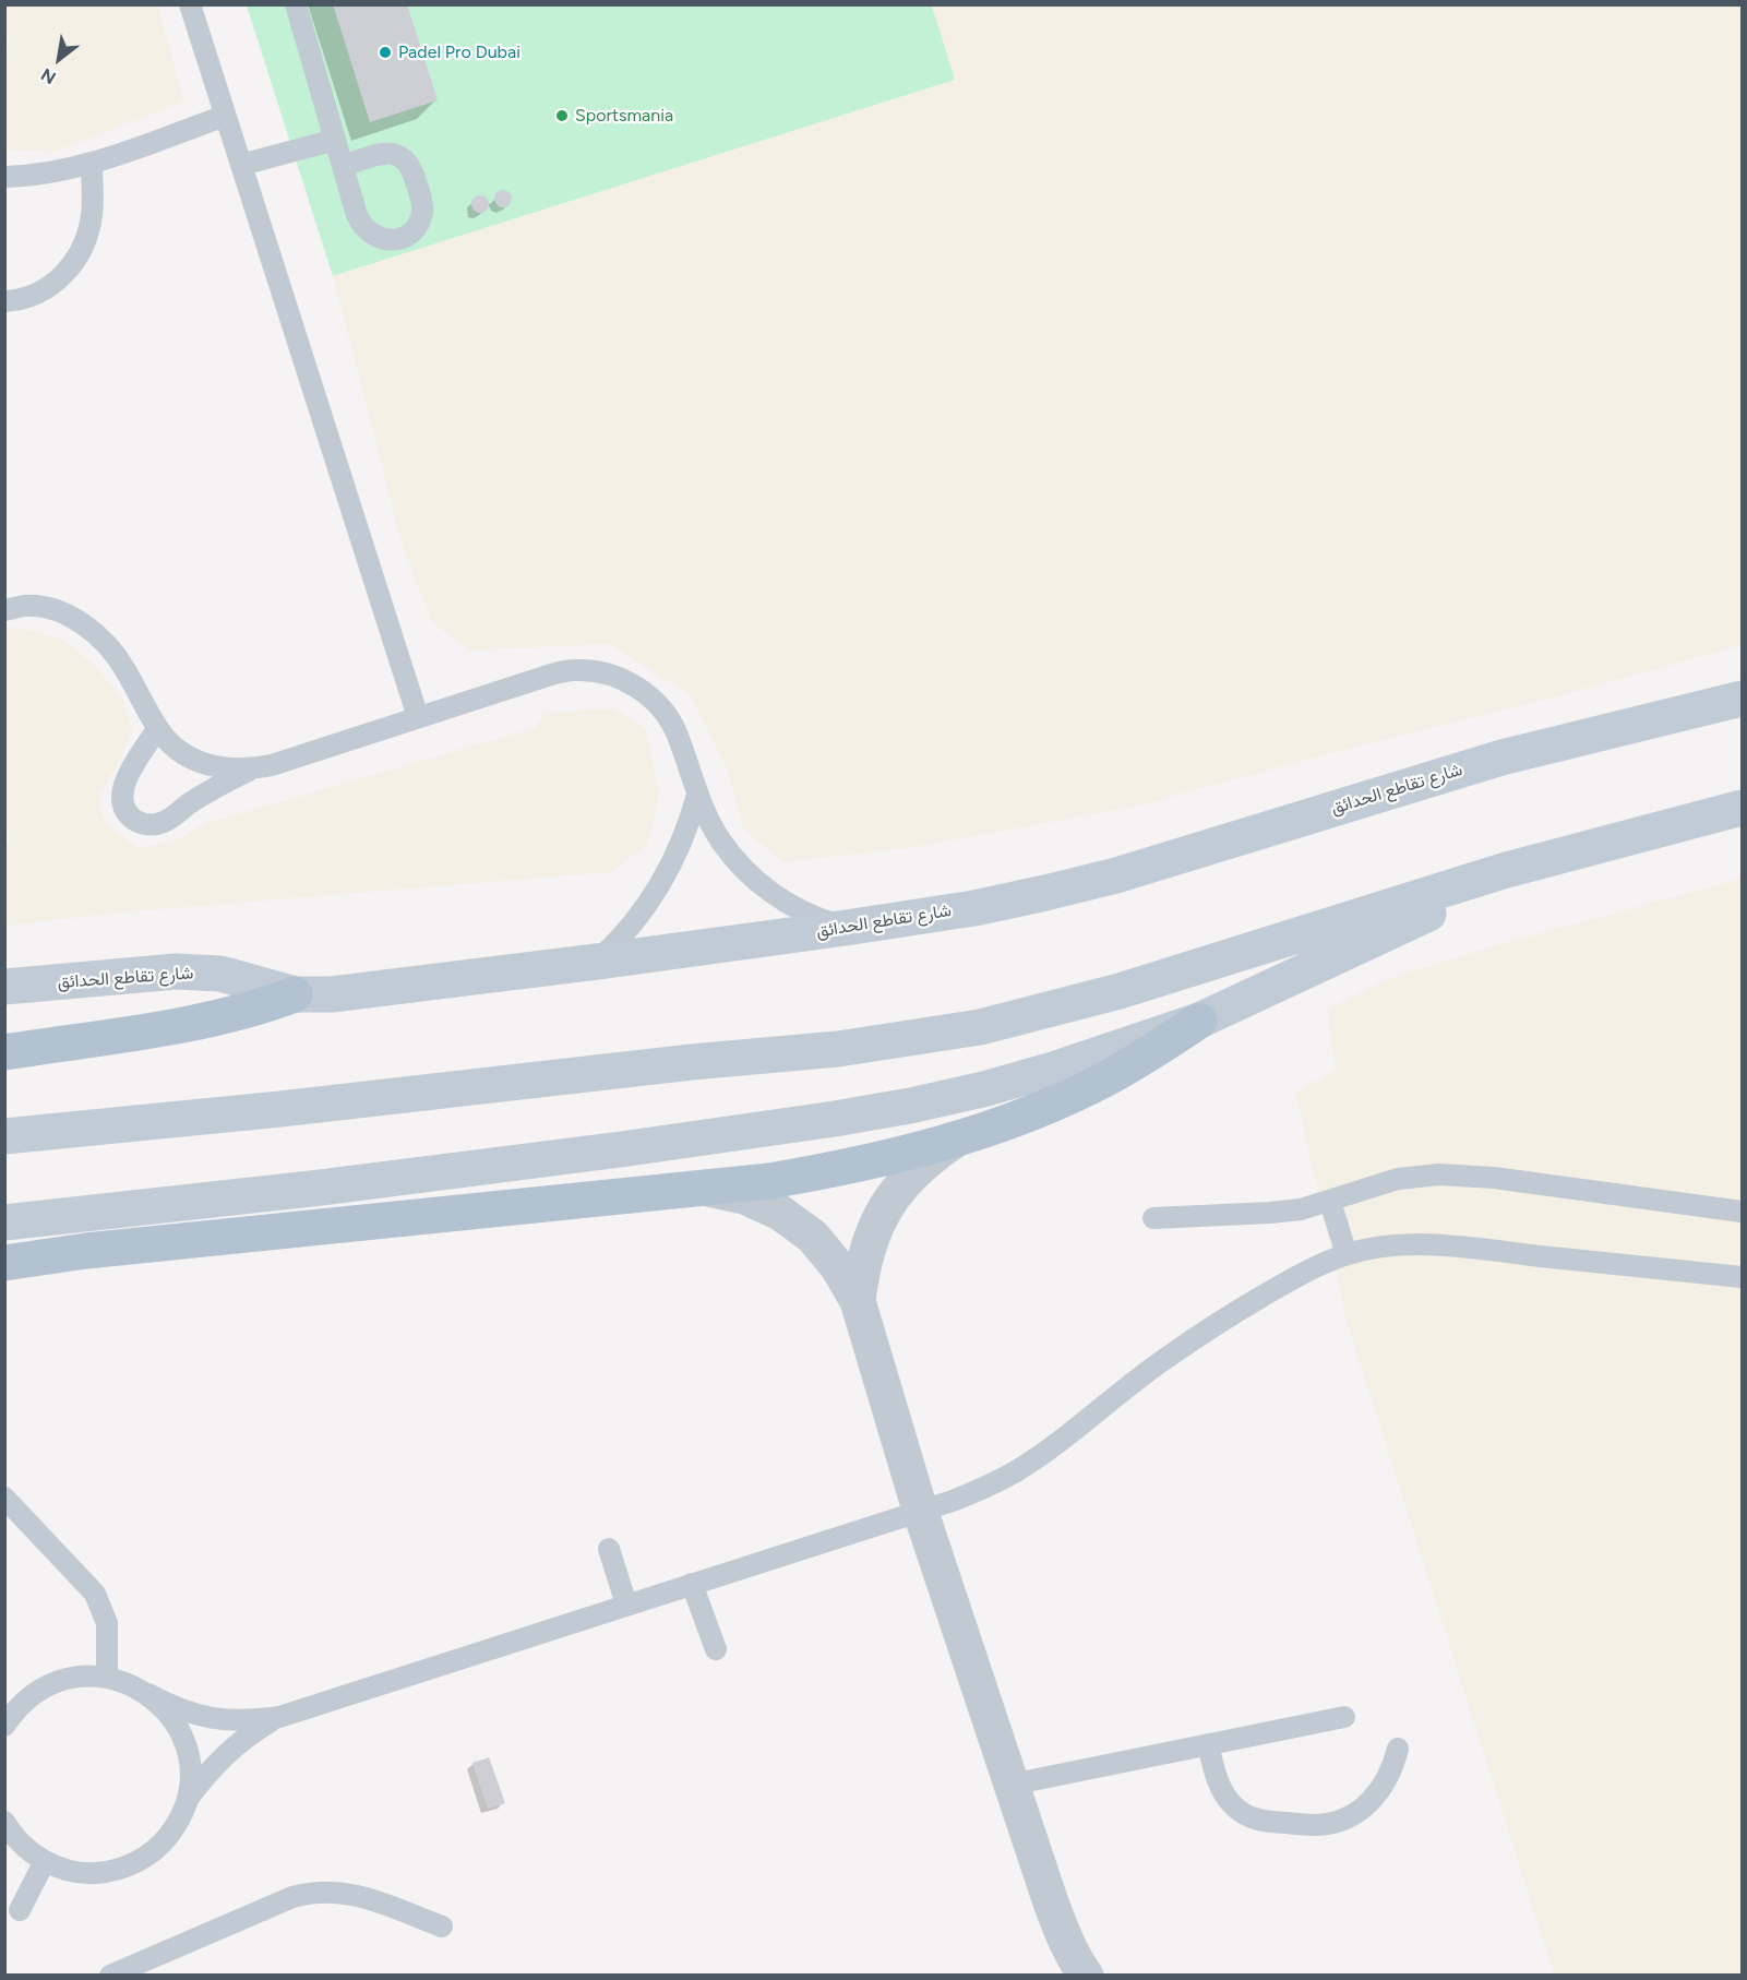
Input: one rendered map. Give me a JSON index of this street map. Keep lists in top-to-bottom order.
{
  "streets": {
    "main road": ["شارع تقاطع الحدائق"]
  },
  "places": ["Padel Pro Dubai", "Sportsmania"],
  "north": "bottom left"
}
